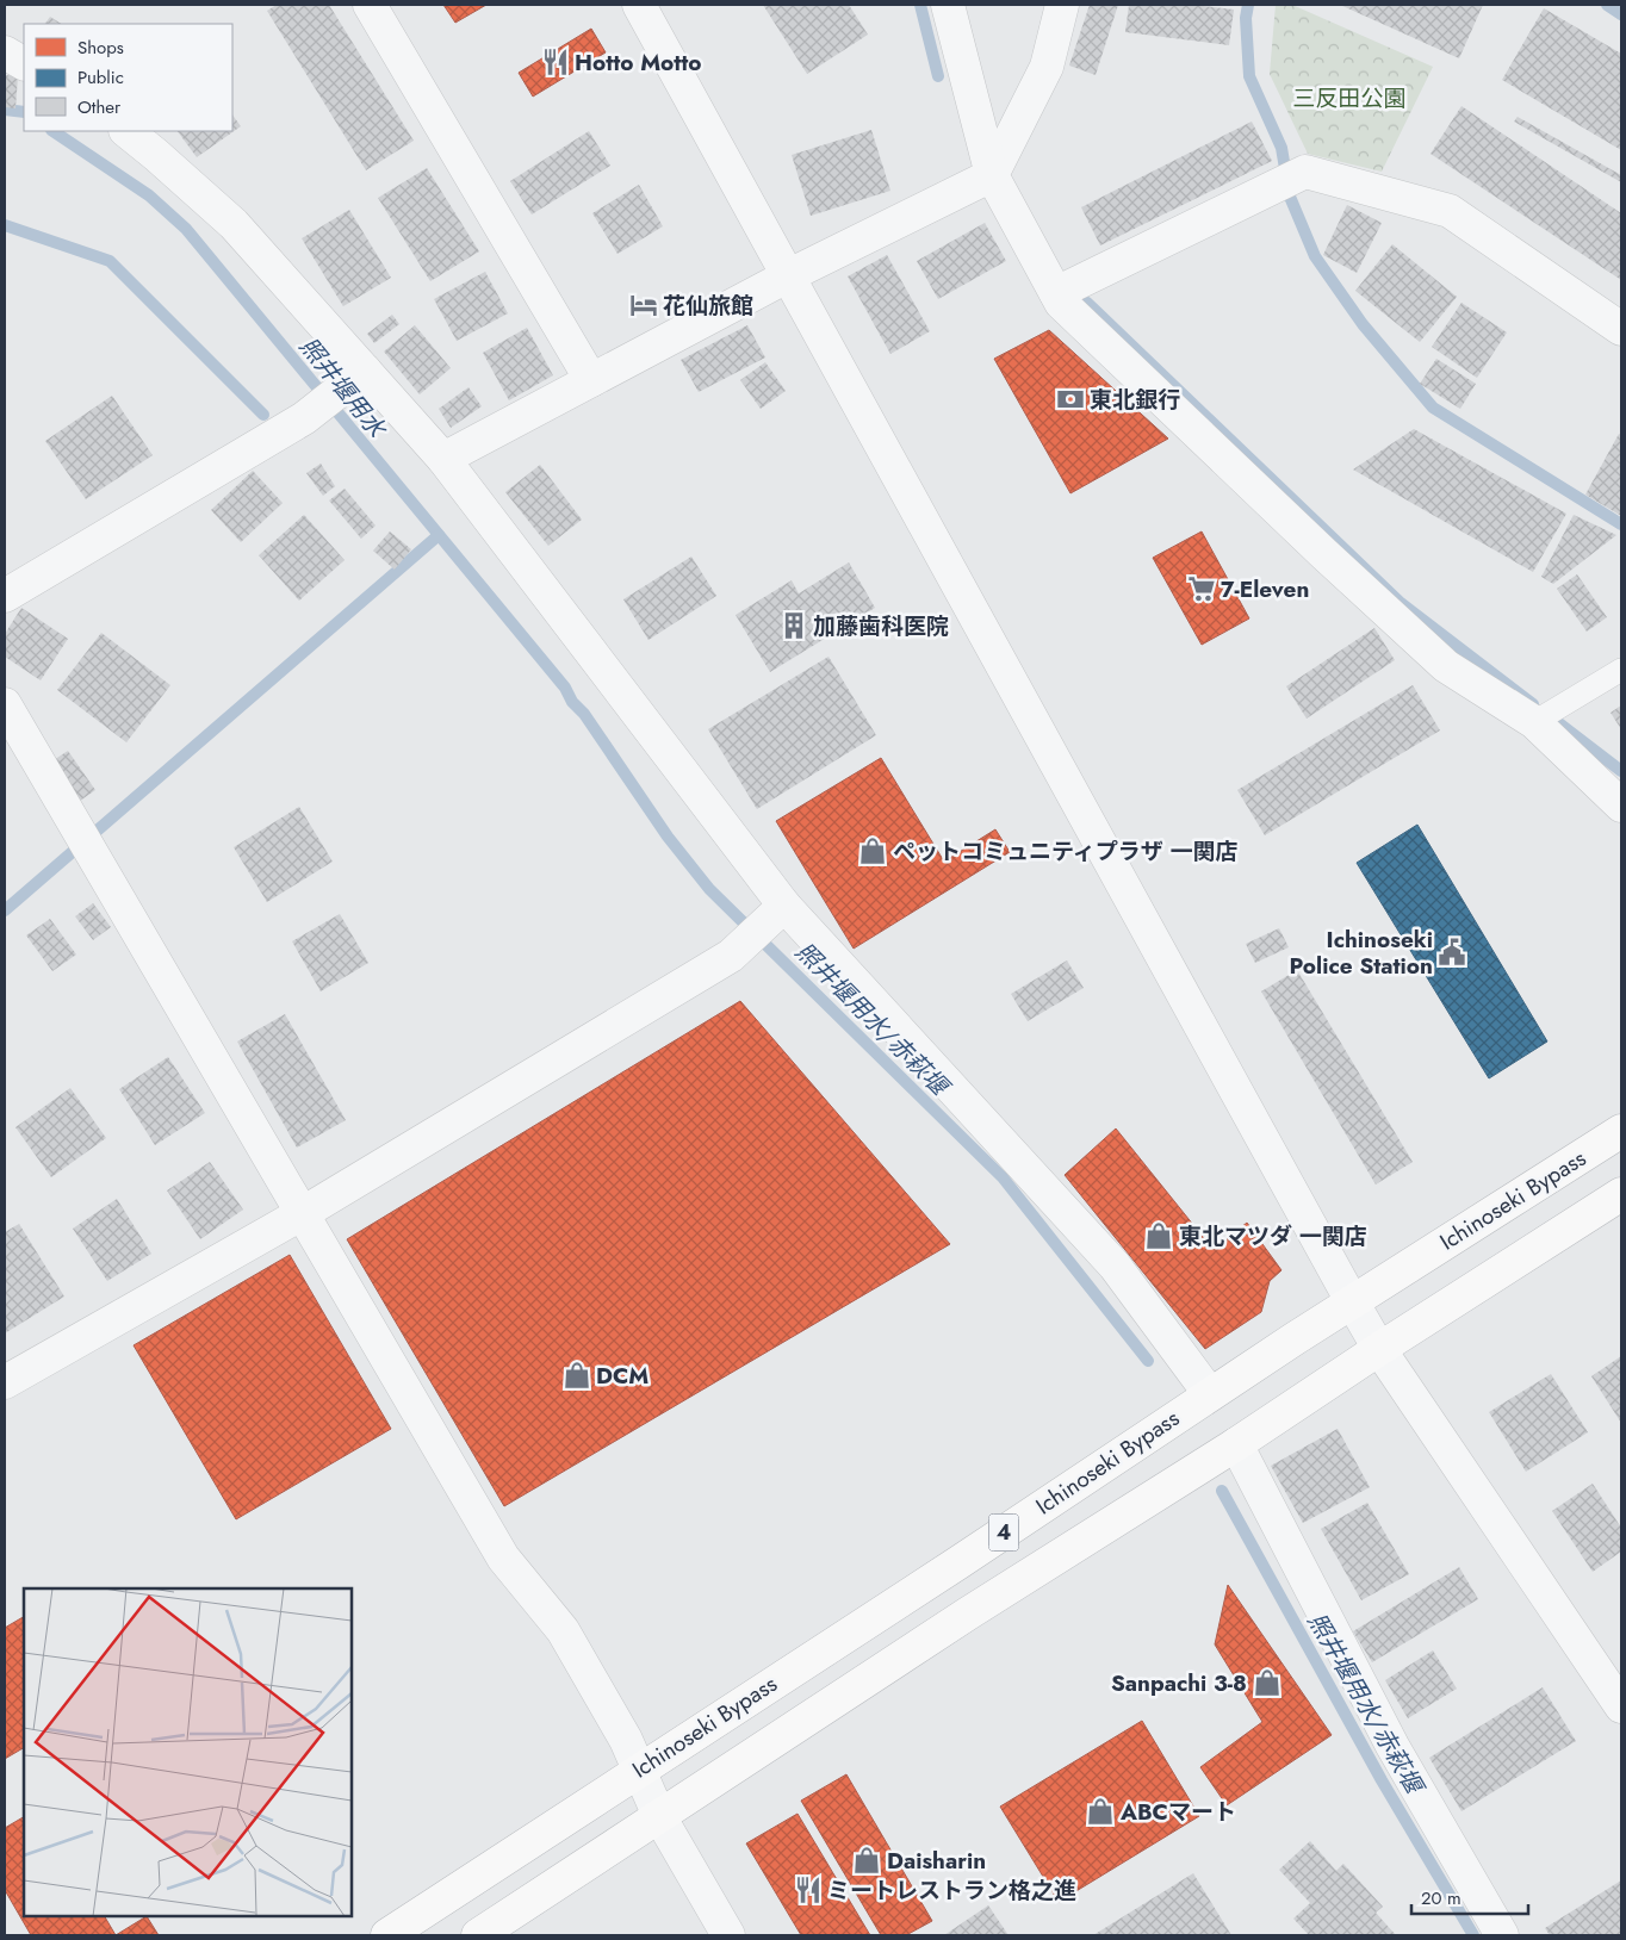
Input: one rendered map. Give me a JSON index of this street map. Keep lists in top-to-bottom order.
{
  "streets": {
    "highway": ["Ichinoseki Bypass", "4"]
  },
  "water": ["照井堰用水", "照井堰用水/赤萩堰"],
  "parks": ["三反田公園"],
  "places": {
    "restaurant": ["Hotto Motto", "ミートレストラン格之進"],
    "hotel": ["花仙旅館"],
    "bank": ["東北銀行"],
    "supermarket": ["7-Eleven"],
    "building": ["加藤歯科医院"],
    "shop": [
      "ペットコミュニティプラザ 一関店",
      "東北マツダ 一関店",
      "DCM",
      "Sanpachi 3-8",
      "ABCマート",
      "Daisharin"
    ],
    "public building": ["Ichinoseki Police Station"]
  },
  "legend": ["Shops", "Public", "Other"],
  "scale_bar": "20 m"
}
